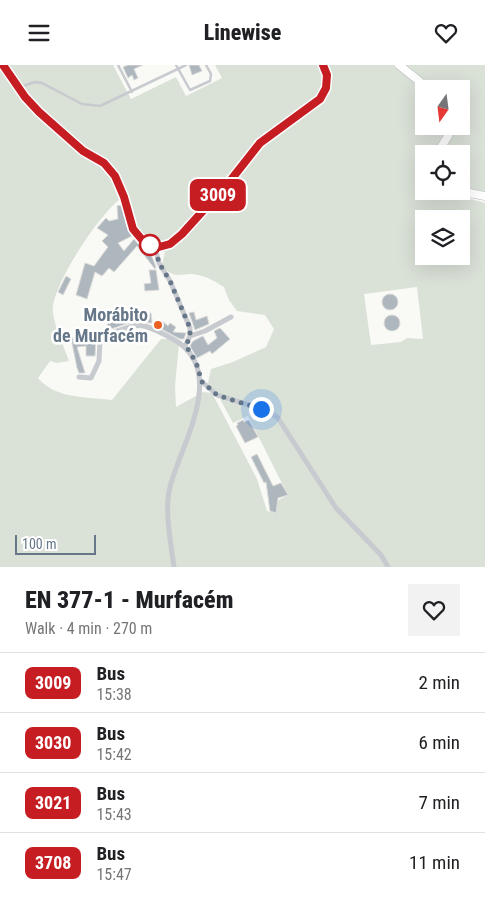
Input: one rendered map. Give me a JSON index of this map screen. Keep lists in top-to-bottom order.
{
  "places": ["Morábito de Murfacém"],
  "lines": ["bus line 3009"],
  "scale_bar": "100 m",
  "north": "bottom",
  "page": {
    "header": "Linewise",
    "on_map": "3009",
    "scale": "100 m",
    "heading": ["EN 377-1 - Murfacém", "Walk · 4 min · 270 m"],
    "list": [
      {
        "mark": "3009",
        "name": "Bus",
        "note": "15:38",
        "value": "2 min"
      },
      {
        "mark": "3030",
        "name": "Bus",
        "note": "15:42",
        "value": "6 min"
      },
      {
        "mark": "3021",
        "name": "Bus",
        "note": "15:43",
        "value": "7 min"
      },
      {
        "mark": "3708",
        "name": "Bus",
        "note": "15:47",
        "value": "11 min"
      }
    ]
  }
}
